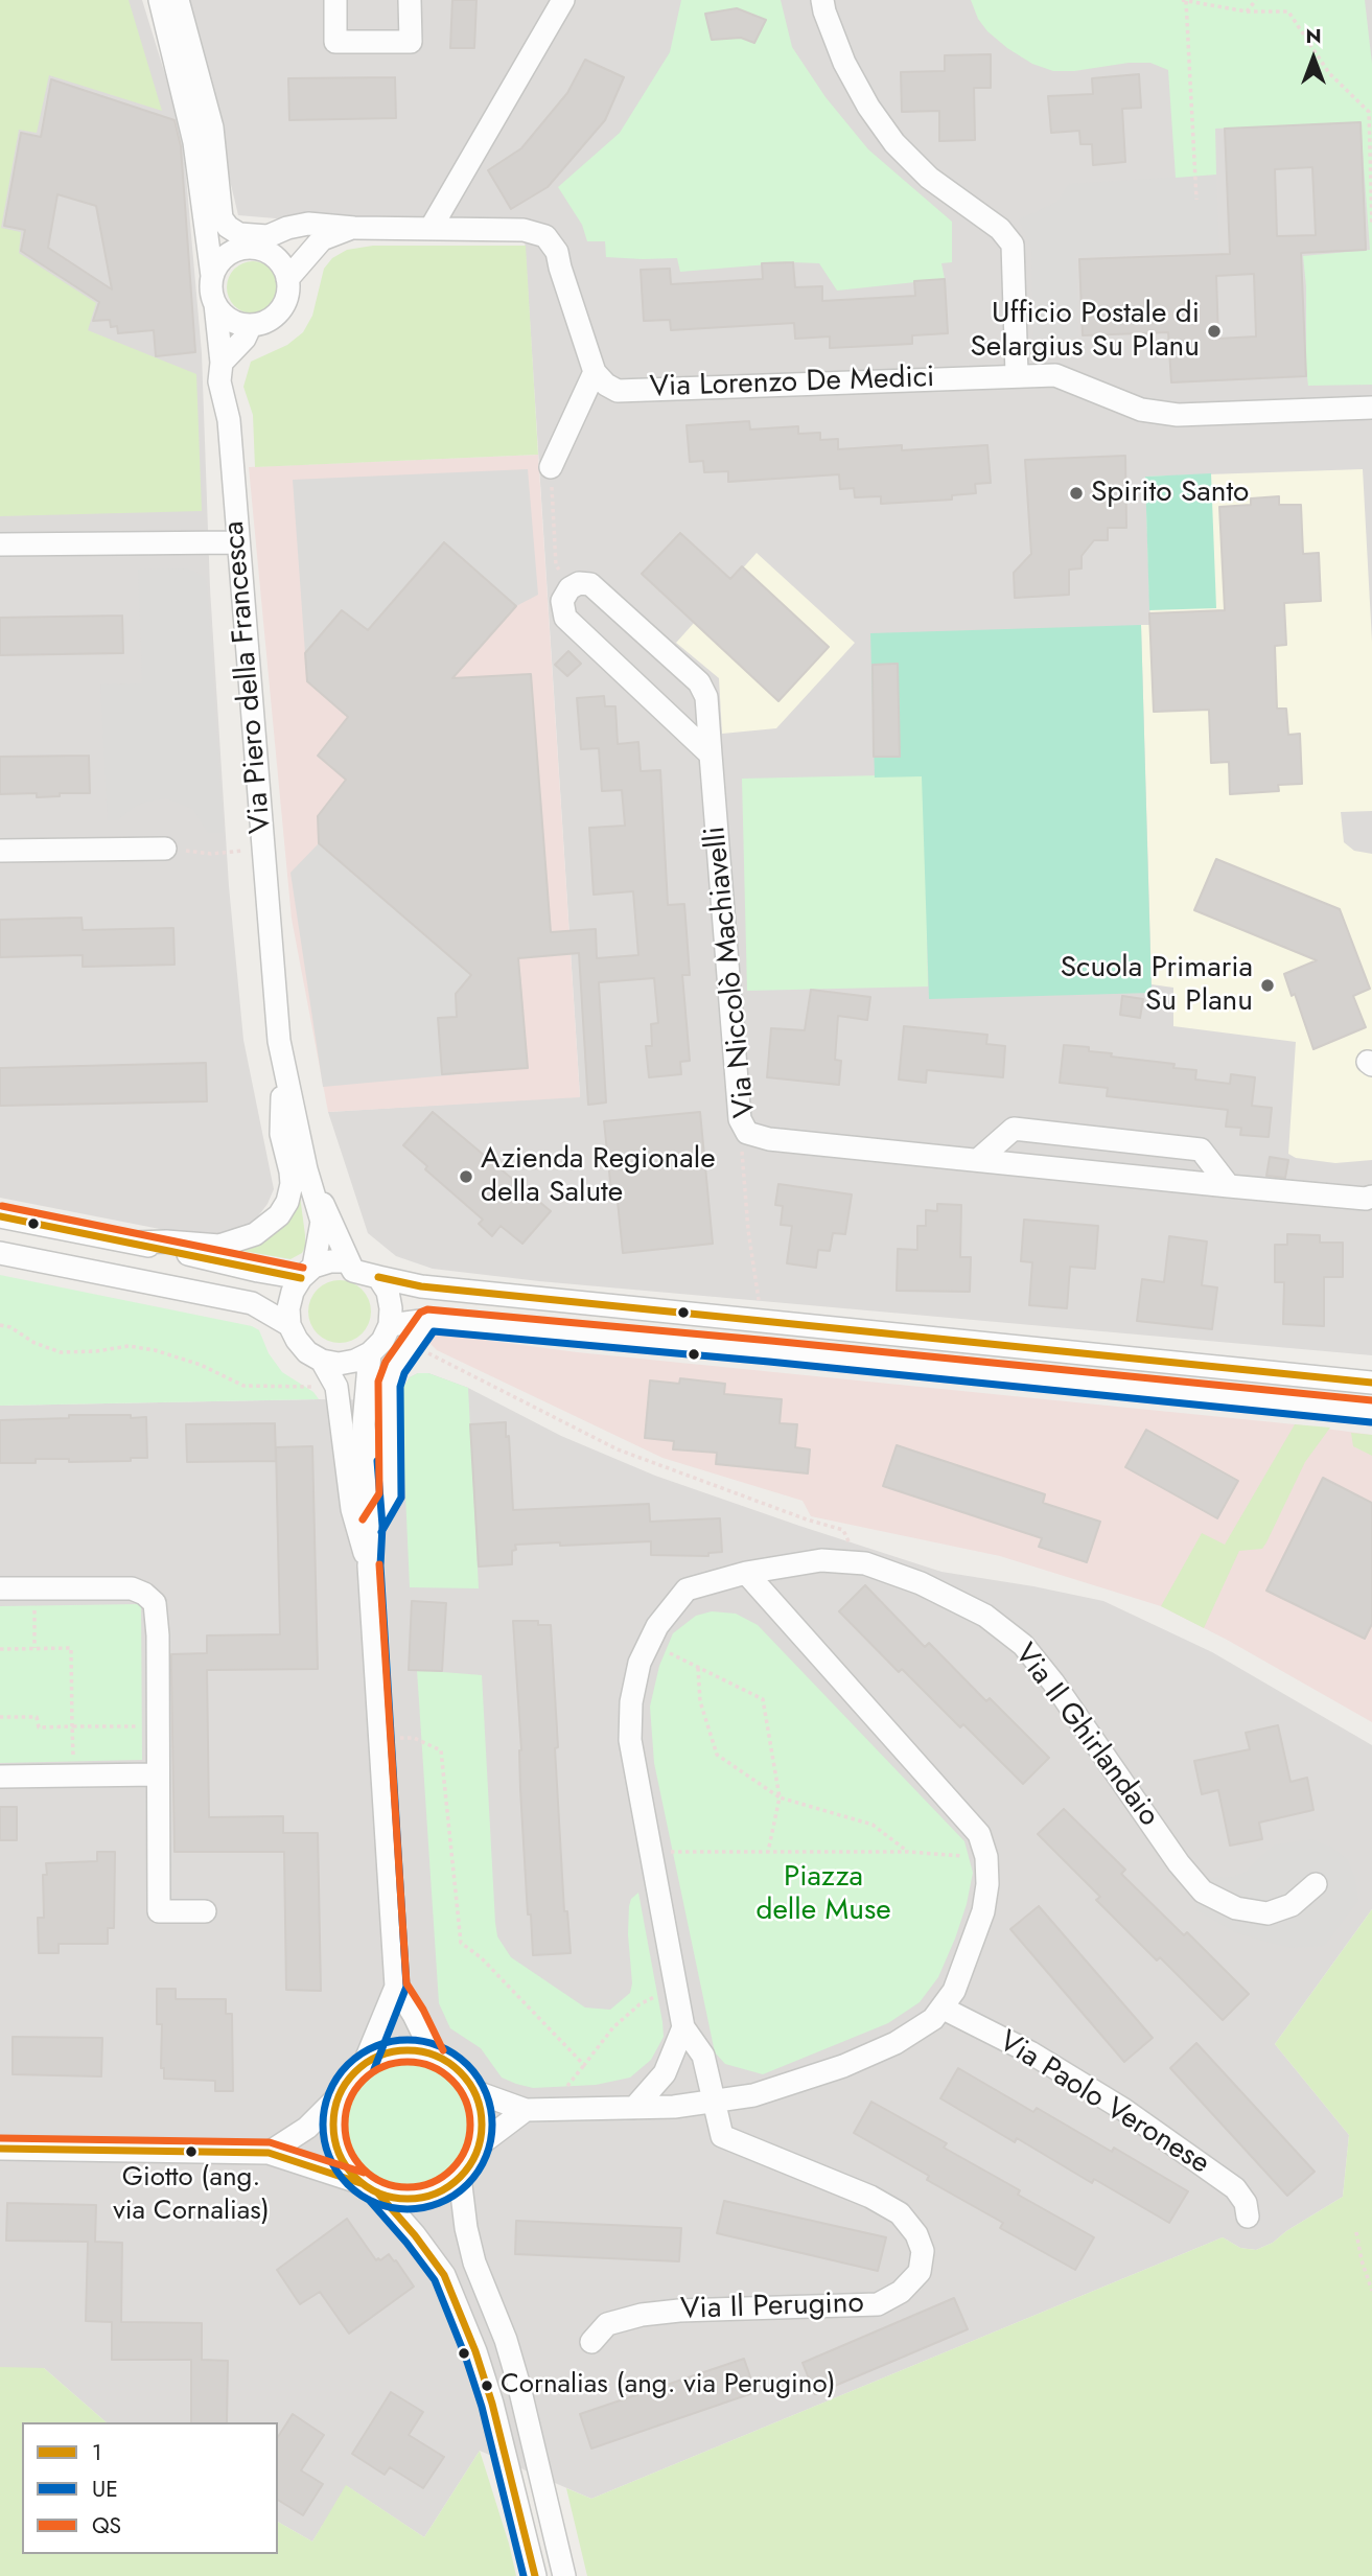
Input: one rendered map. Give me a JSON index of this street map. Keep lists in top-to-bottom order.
{
  "streets": {
    "street": [
      "Via Lorenzo De Medici",
      "Via Piero della Francesca",
      "Via Niccolò Machiavelli",
      "Via Il Ghirlandaio",
      "Via Paolo Veronese",
      "Via Il Perugino"
    ]
  },
  "parks": ["Piazza delle Muse"],
  "places": [
    "Ufficio Postale di Selargius Su Planu",
    "Spirito Santo",
    "Scuola Primaria Su Planu",
    "Azienda Regionale della Salute",
    "Giotto (ang. via Cornalias)",
    "Cornalias (ang. via Perugino)"
  ],
  "lines": ["transit line QS", "transit line 1", "transit line UE"],
  "legend": ["1", "UE", "QS"],
  "north": "top"
}
